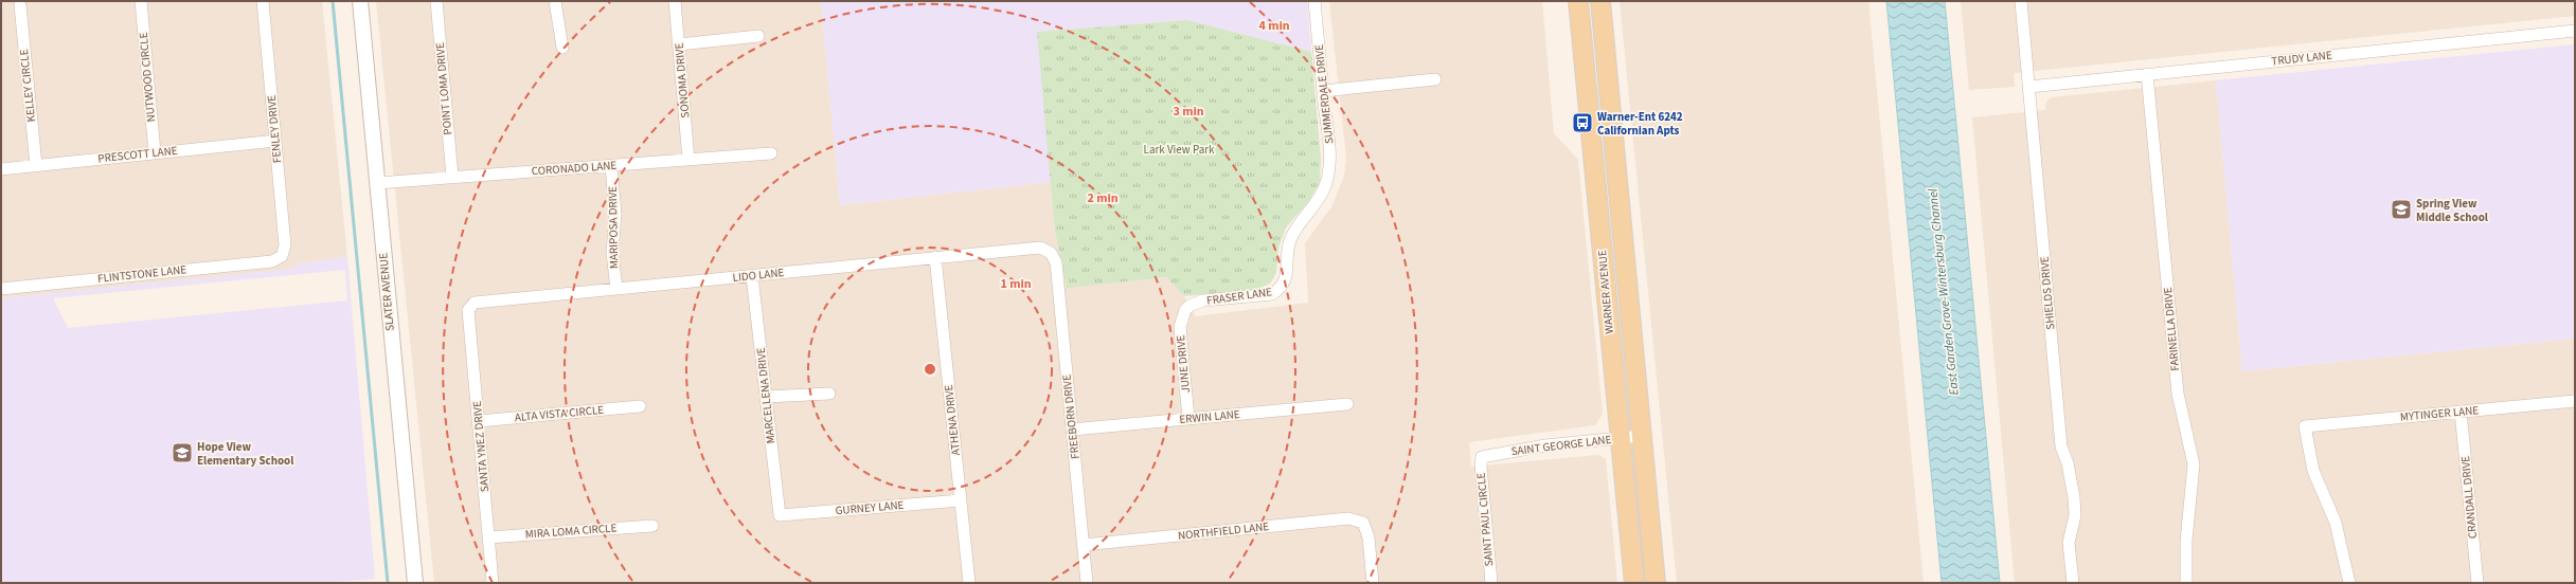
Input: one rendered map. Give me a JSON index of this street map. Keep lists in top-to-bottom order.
{
  "streets": {
    "main road": ["WARNER AVENUE"],
    "street": [
      "TRUDY LANE",
      "NUTWOOD CIRCLE",
      "SONOMA DRIVE",
      "KELLEY CIRCLE",
      "POINT LOMA DRIVE",
      "SUMMERDALE DRIVE",
      "FENLEY DRIVE",
      "PRESCOTT LANE",
      "CORONADO LANE",
      "MARIPOSA DRIVE",
      "FLINTSTONE LANE",
      "LIDO LANE",
      "SLATER AVENUE",
      "SHIELDS DRIVE",
      "FRASER LANE",
      "FARINELLA DRIVE",
      "JUNE DRIVE",
      "MARCELLENA DRIVE",
      "ALTA VISTA CIRCLE",
      "MYTINGER LANE",
      "FREEBORN DRIVE",
      "ERWIN LANE",
      "ATHENA DRIVE",
      "SAINT GEORGE LANE",
      "SANTA YNEZ DRIVE",
      "CRANDALL DRIVE",
      "GURNEY LANE",
      "SAINT PAUL CIRCLE",
      "MIRA LOMA CIRCLE",
      "NORTHFIELD LANE"
    ]
  },
  "crossings": [
    ["TRUDY LANE", "SHIELDS DRIVE"],
    ["TRUDY LANE", "FARINELLA DRIVE"],
    ["NUTWOOD CIRCLE", "PRESCOTT LANE"],
    ["SONOMA DRIVE", "CORONADO LANE"],
    ["KELLEY CIRCLE", "PRESCOTT LANE"],
    ["POINT LOMA DRIVE", "CORONADO LANE"],
    ["SUMMERDALE DRIVE", "FRASER LANE"],
    ["FENLEY DRIVE", "PRESCOTT LANE"],
    ["FENLEY DRIVE", "FLINTSTONE LANE"],
    ["CORONADO LANE", "MARIPOSA DRIVE"],
    ["CORONADO LANE", "SLATER AVENUE"],
    ["MARIPOSA DRIVE", "LIDO LANE"],
    ["LIDO LANE", "MARCELLENA DRIVE"],
    ["LIDO LANE", "FREEBORN DRIVE"],
    ["LIDO LANE", "ATHENA DRIVE"],
    ["LIDO LANE", "SANTA YNEZ DRIVE"],
    ["WARNER AVENUE", "SAINT GEORGE LANE"],
    ["FRASER LANE", "JUNE DRIVE"],
    ["JUNE DRIVE", "ERWIN LANE"],
    ["MARCELLENA DRIVE", "GURNEY LANE"],
    ["ALTA VISTA CIRCLE", "SANTA YNEZ DRIVE"],
    ["MYTINGER LANE", "CRANDALL DRIVE"],
    ["FREEBORN DRIVE", "ERWIN LANE"],
    ["FREEBORN DRIVE", "NORTHFIELD LANE"],
    ["ATHENA DRIVE", "GURNEY LANE"],
    ["SAINT GEORGE LANE", "SAINT PAUL CIRCLE"],
    ["SANTA YNEZ DRIVE", "MIRA LOMA CIRCLE"]
  ],
  "water": ["East Garden Grove-Wintersburg Channel"],
  "parks": ["Lark View Park"],
  "places": {
    "bus stop": ["Warner-Ent 6242 Californian Apts"],
    "school or university": ["Spring View Middle School", "Hope View Elementary School"]
  },
  "rings": [
    "4 min",
    "3 min",
    "2 min",
    "1 min"
  ]
}
